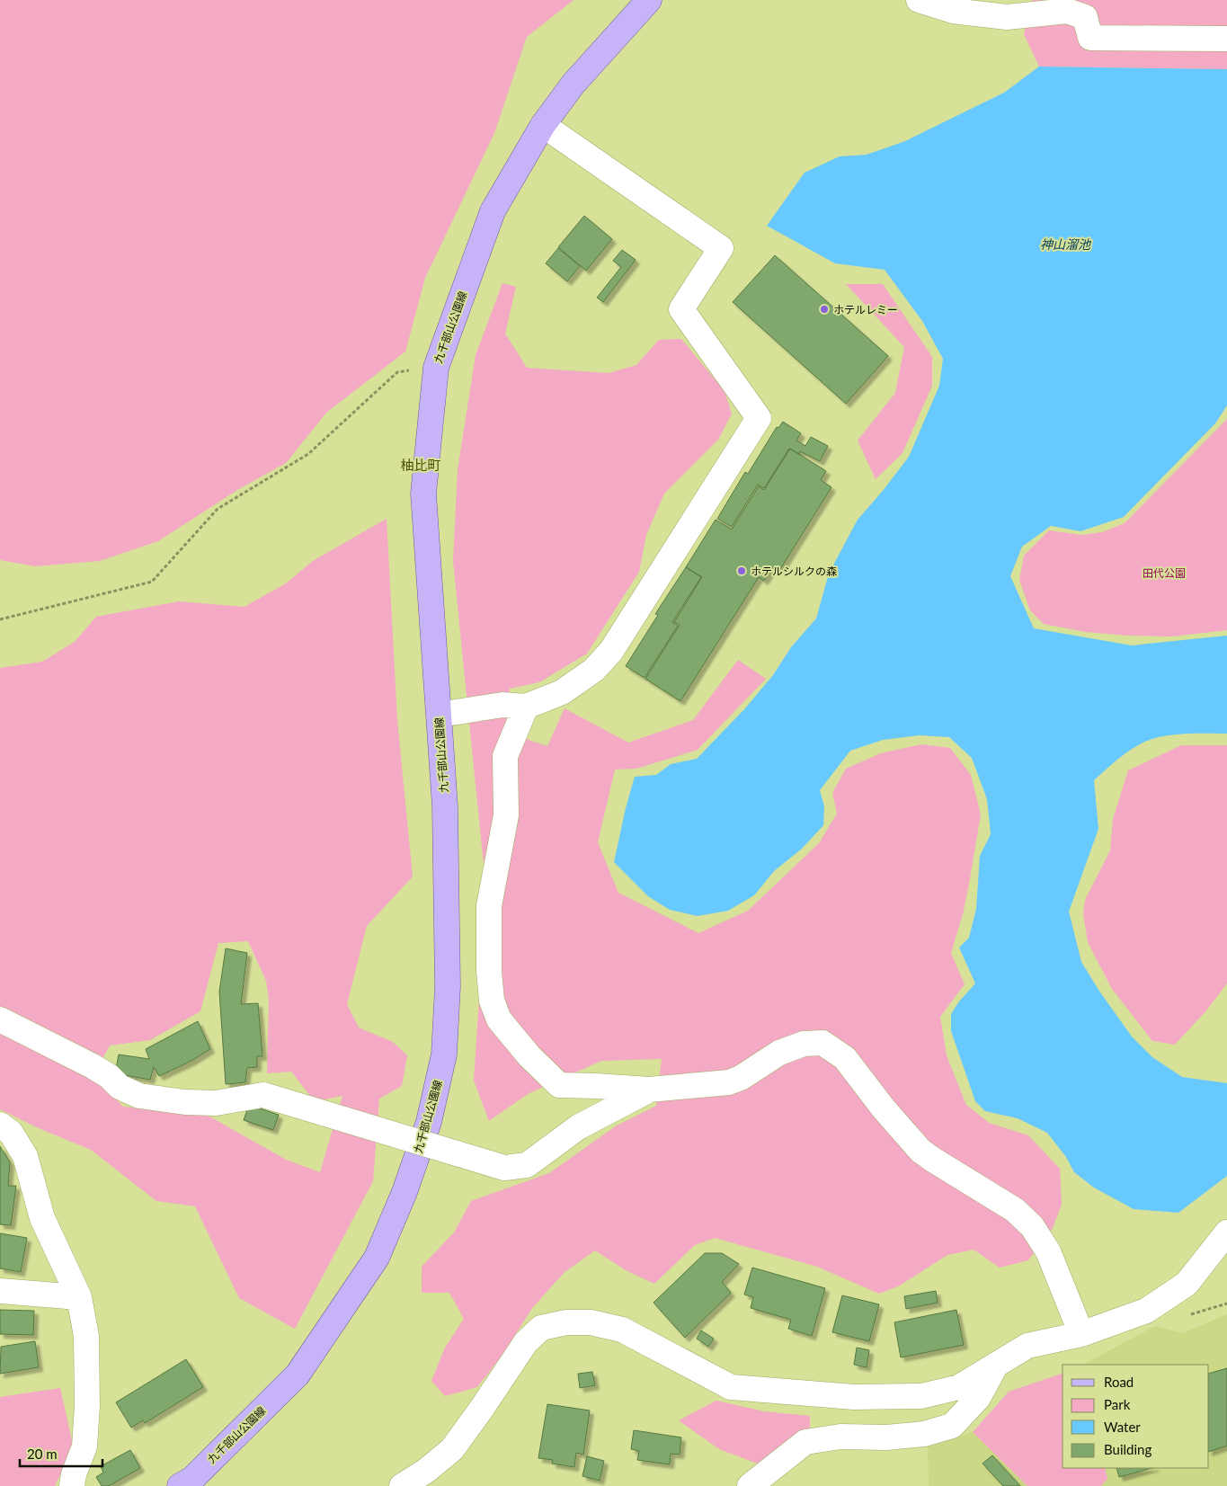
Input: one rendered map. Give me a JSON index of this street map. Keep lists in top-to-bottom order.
{
  "streets": {
    "main road": ["九千部山公園線"]
  },
  "districts": ["柚比町"],
  "water": ["神山溜池"],
  "parks": ["田代公園"],
  "places": ["ホテルレミー", "ホテルシルクの森"],
  "legend": [
    "Road",
    "Park",
    "Water",
    "Building"
  ],
  "scale_bar": "20 m"
}
